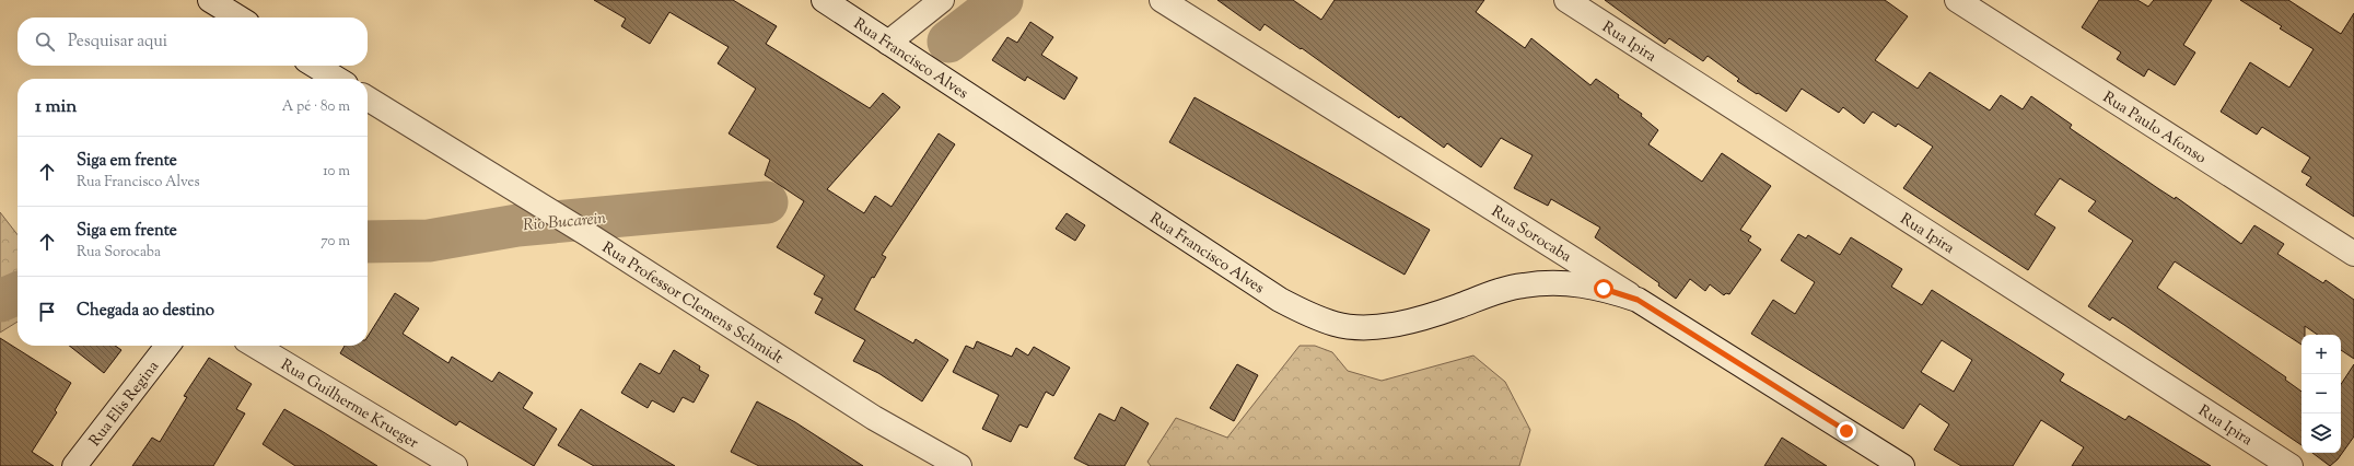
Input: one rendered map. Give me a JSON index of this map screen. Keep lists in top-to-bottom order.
{
  "streets": {
    "street": [
      "Rua Ipira",
      "Rua Francisco Alves",
      "Rua Paulo Afonso",
      "Rua Sorocaba",
      "Rua Professor Clemens Schmidt",
      "Rua Elis Regina",
      "Rua Guilherme Krueger"
    ]
  },
  "crossings": [
    ["Rua Francisco Alves", "Rua Sorocaba"]
  ],
  "water": ["Rio Bucarein"],
  "page": {
    "search": "Pesquisar aqui",
    "heading": ["1 min", "A pé · 80 m"],
    "list": [
      ["Siga em frente", "Rua Francisco Alves", "10 m"],
      ["Siga em frente", "Rua Sorocaba", "70 m"],
      "Chegada ao destino"
    ],
    "map_buttons": ["+", "−"]
  }
}
